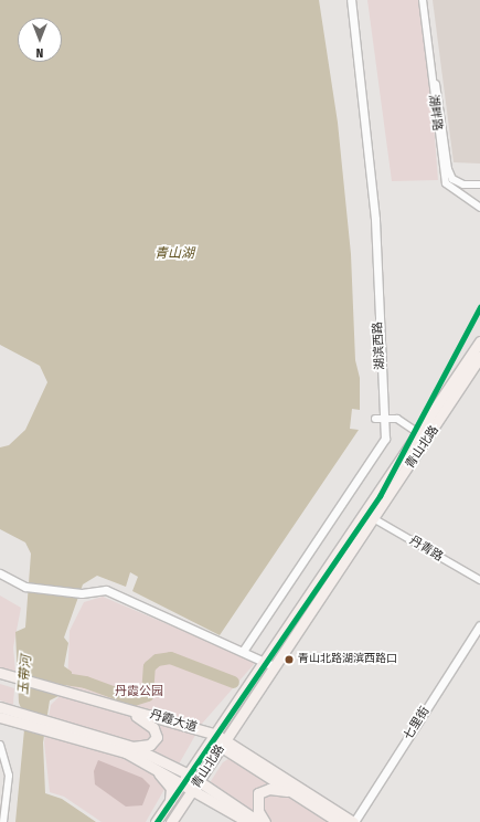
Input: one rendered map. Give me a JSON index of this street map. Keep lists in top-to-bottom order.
{
  "streets": {
    "main road": ["青山北路", "丹霞大道"],
    "street": [
      "湖畔路",
      "湖滨西路",
      "丹青路",
      "七里街"
    ]
  },
  "crossings": [
    ["青山北路", "丹青路"],
    ["青山北路", "丹霞大道"],
    ["丹霞大道", "七里街"]
  ],
  "water": ["青山湖", "玉带河"],
  "parks": ["丹霞公园"],
  "places": ["青山北路湖滨西路口"],
  "north": "bottom"
}
